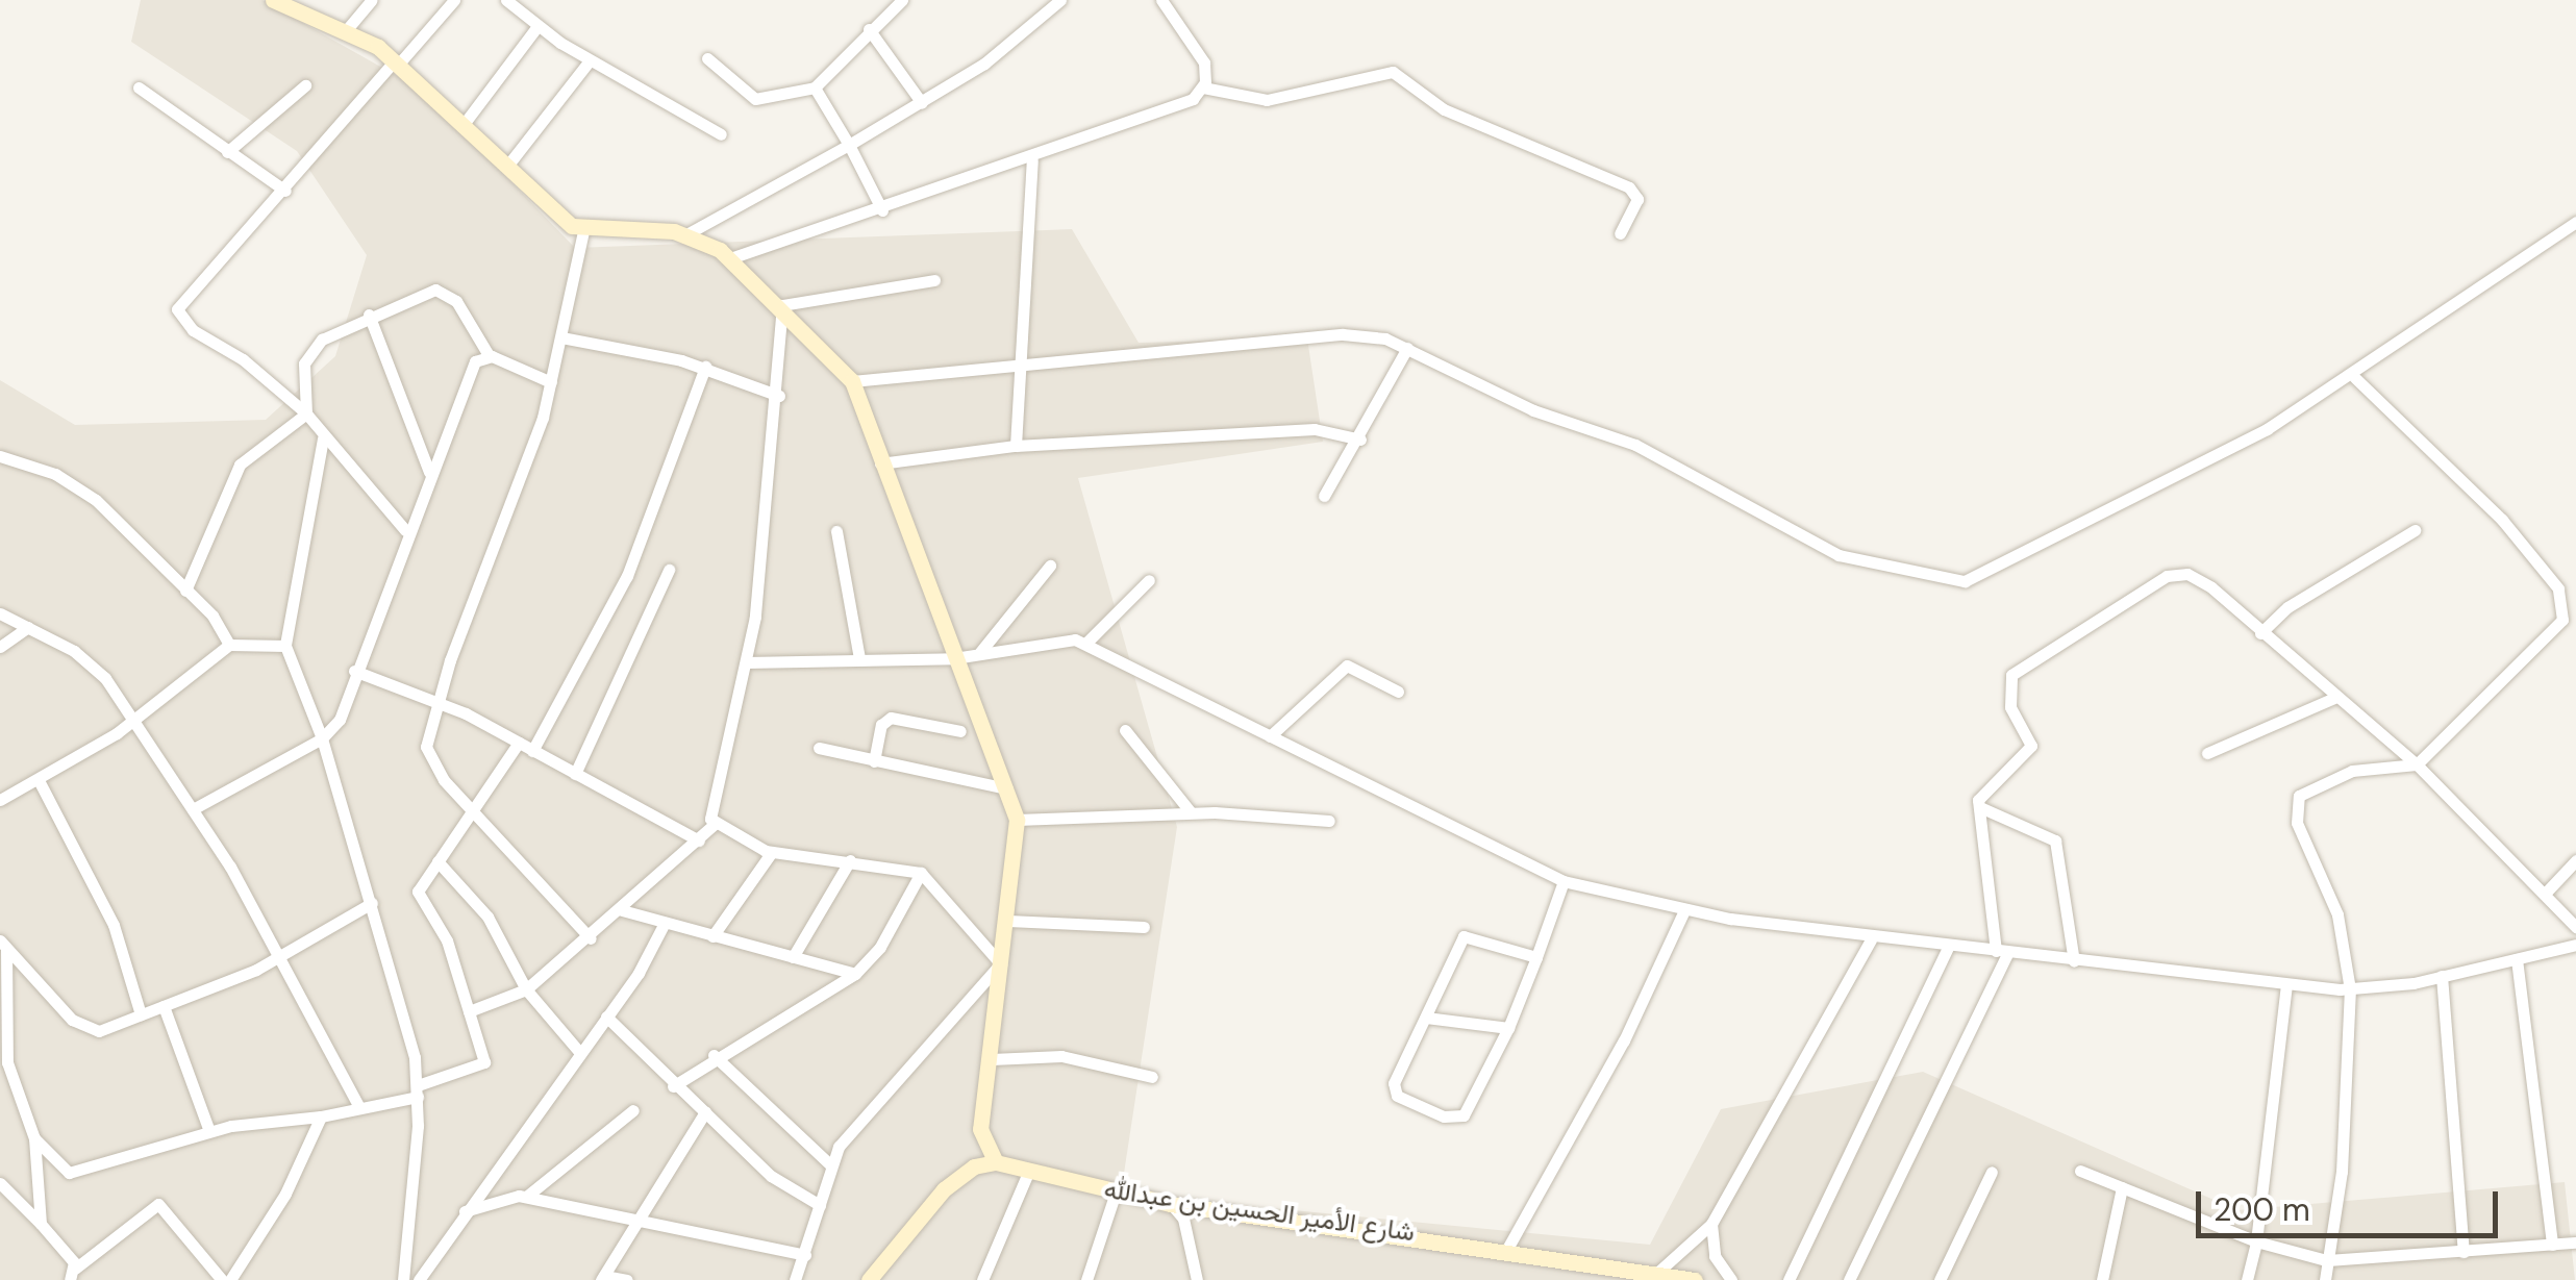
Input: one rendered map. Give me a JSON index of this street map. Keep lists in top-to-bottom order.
{
  "streets": {
    "street": ["شارع الأمير الحسين بن عبدالله"]
  },
  "scale_bar": "200 m"
}
